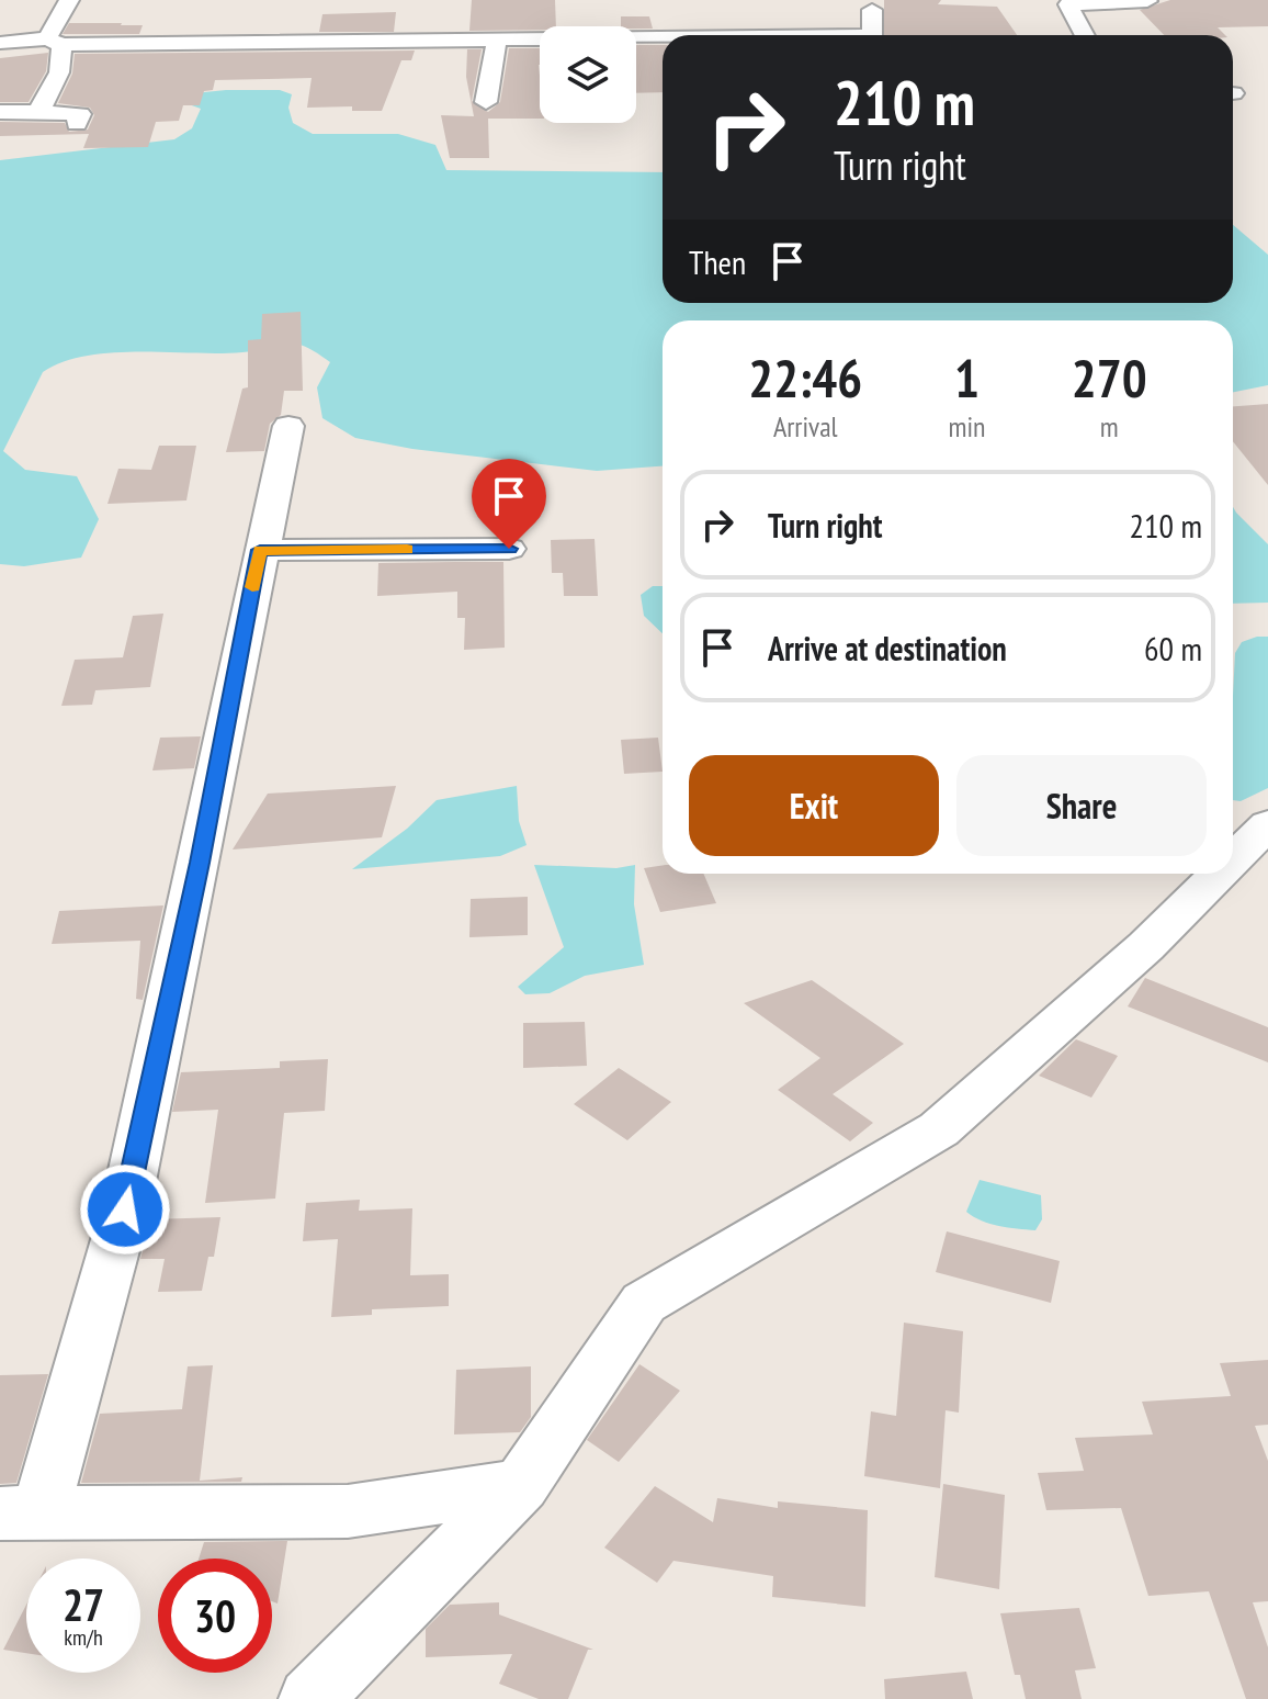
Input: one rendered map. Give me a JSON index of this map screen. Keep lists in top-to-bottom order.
{
  "page": {
    "turn": ["210 m", "Turn right"],
    "then": "Then",
    "eta": [
      "22:46",
      "Arrival",
      "1",
      "min",
      "270",
      "m"
    ],
    "list": [
      {
        "name": "Turn right",
        "value": "210 m"
      },
      {
        "name": "Arrive at destination",
        "value": "60 m"
      }
    ],
    "buttons": ["Exit", "Share"],
    "speed": "27 km/h",
    "limit": "30"
  }
}
